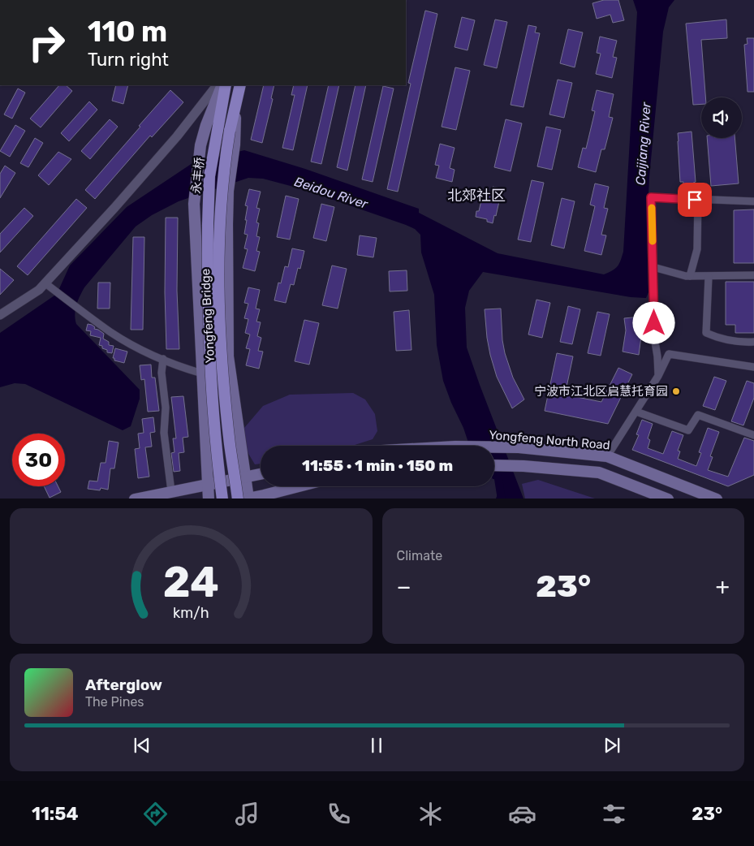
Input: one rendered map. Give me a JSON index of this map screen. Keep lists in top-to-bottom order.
{
  "streets": {
    "main road": ["Yongfeng Bridge", "Yongfeng North Road"]
  },
  "districts": ["北郊社区"],
  "water": ["Caijiang River", "Beidou River"],
  "places": ["宁波市江北区启慧托育园"],
  "page": {
    "turn": ["110 m", "Turn right"],
    "limit": "30",
    "trip": "11:55 · 1 min · 150 m",
    "tile": "Climate",
    "heat": ["−", "23°", "+"],
    "song": ["Afterglow", "The Pines"],
    "tabs": ["11:54", "23°"],
    "gauge": ["24", "km/h"]
  }
}
